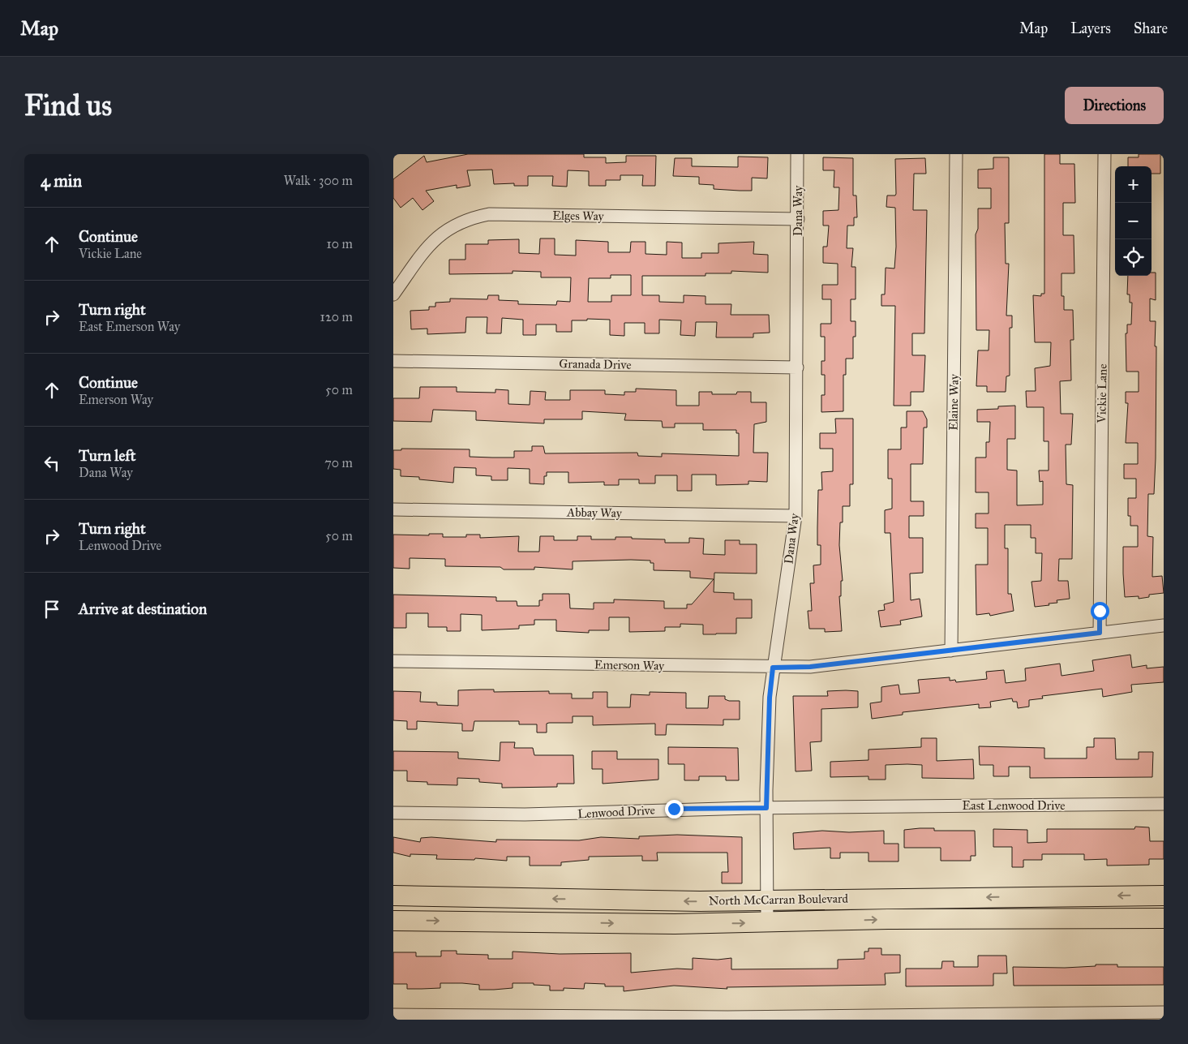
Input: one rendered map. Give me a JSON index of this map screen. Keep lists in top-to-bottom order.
{
  "streets": {
    "main road": ["North McCarran Boulevard"],
    "street": [
      "Dana Way",
      "Elges Way",
      "Granada Drive",
      "Vickie Lane",
      "Elaine Way",
      "Abbay Way",
      "Emerson Way",
      "East Lenwood Drive",
      "Lenwood Drive"
    ]
  },
  "crossings": [
    ["Dana Way", "Elges Way"],
    ["Dana Way", "Granada Drive"],
    ["Dana Way", "Abbay Way"],
    ["Dana Way", "Emerson Way"],
    ["Dana Way", "Lenwood Drive"],
    ["Dana Way", "North McCarran Boulevard"],
    ["Vickie Lane", "Emerson Way"],
    ["Elaine Way", "Emerson Way"],
    ["East Lenwood Drive", "Lenwood Drive"]
  ],
  "page": {
    "header": "Map",
    "nav": ["Map", "Layers", "Share"],
    "buttons": "Directions",
    "title": "Find us",
    "heading": ["4 min", "Walk · 300 m"],
    "map_buttons": ["+", "−"],
    "list": [
      ["Continue", "Vickie Lane", "10 m"],
      ["Turn right", "East Emerson Way", "120 m"],
      ["Continue", "Emerson Way", "50 m"],
      ["Turn left", "Dana Way", "70 m"],
      ["Turn right", "Lenwood Drive", "50 m"],
      "Arrive at destination"
    ]
  }
}
